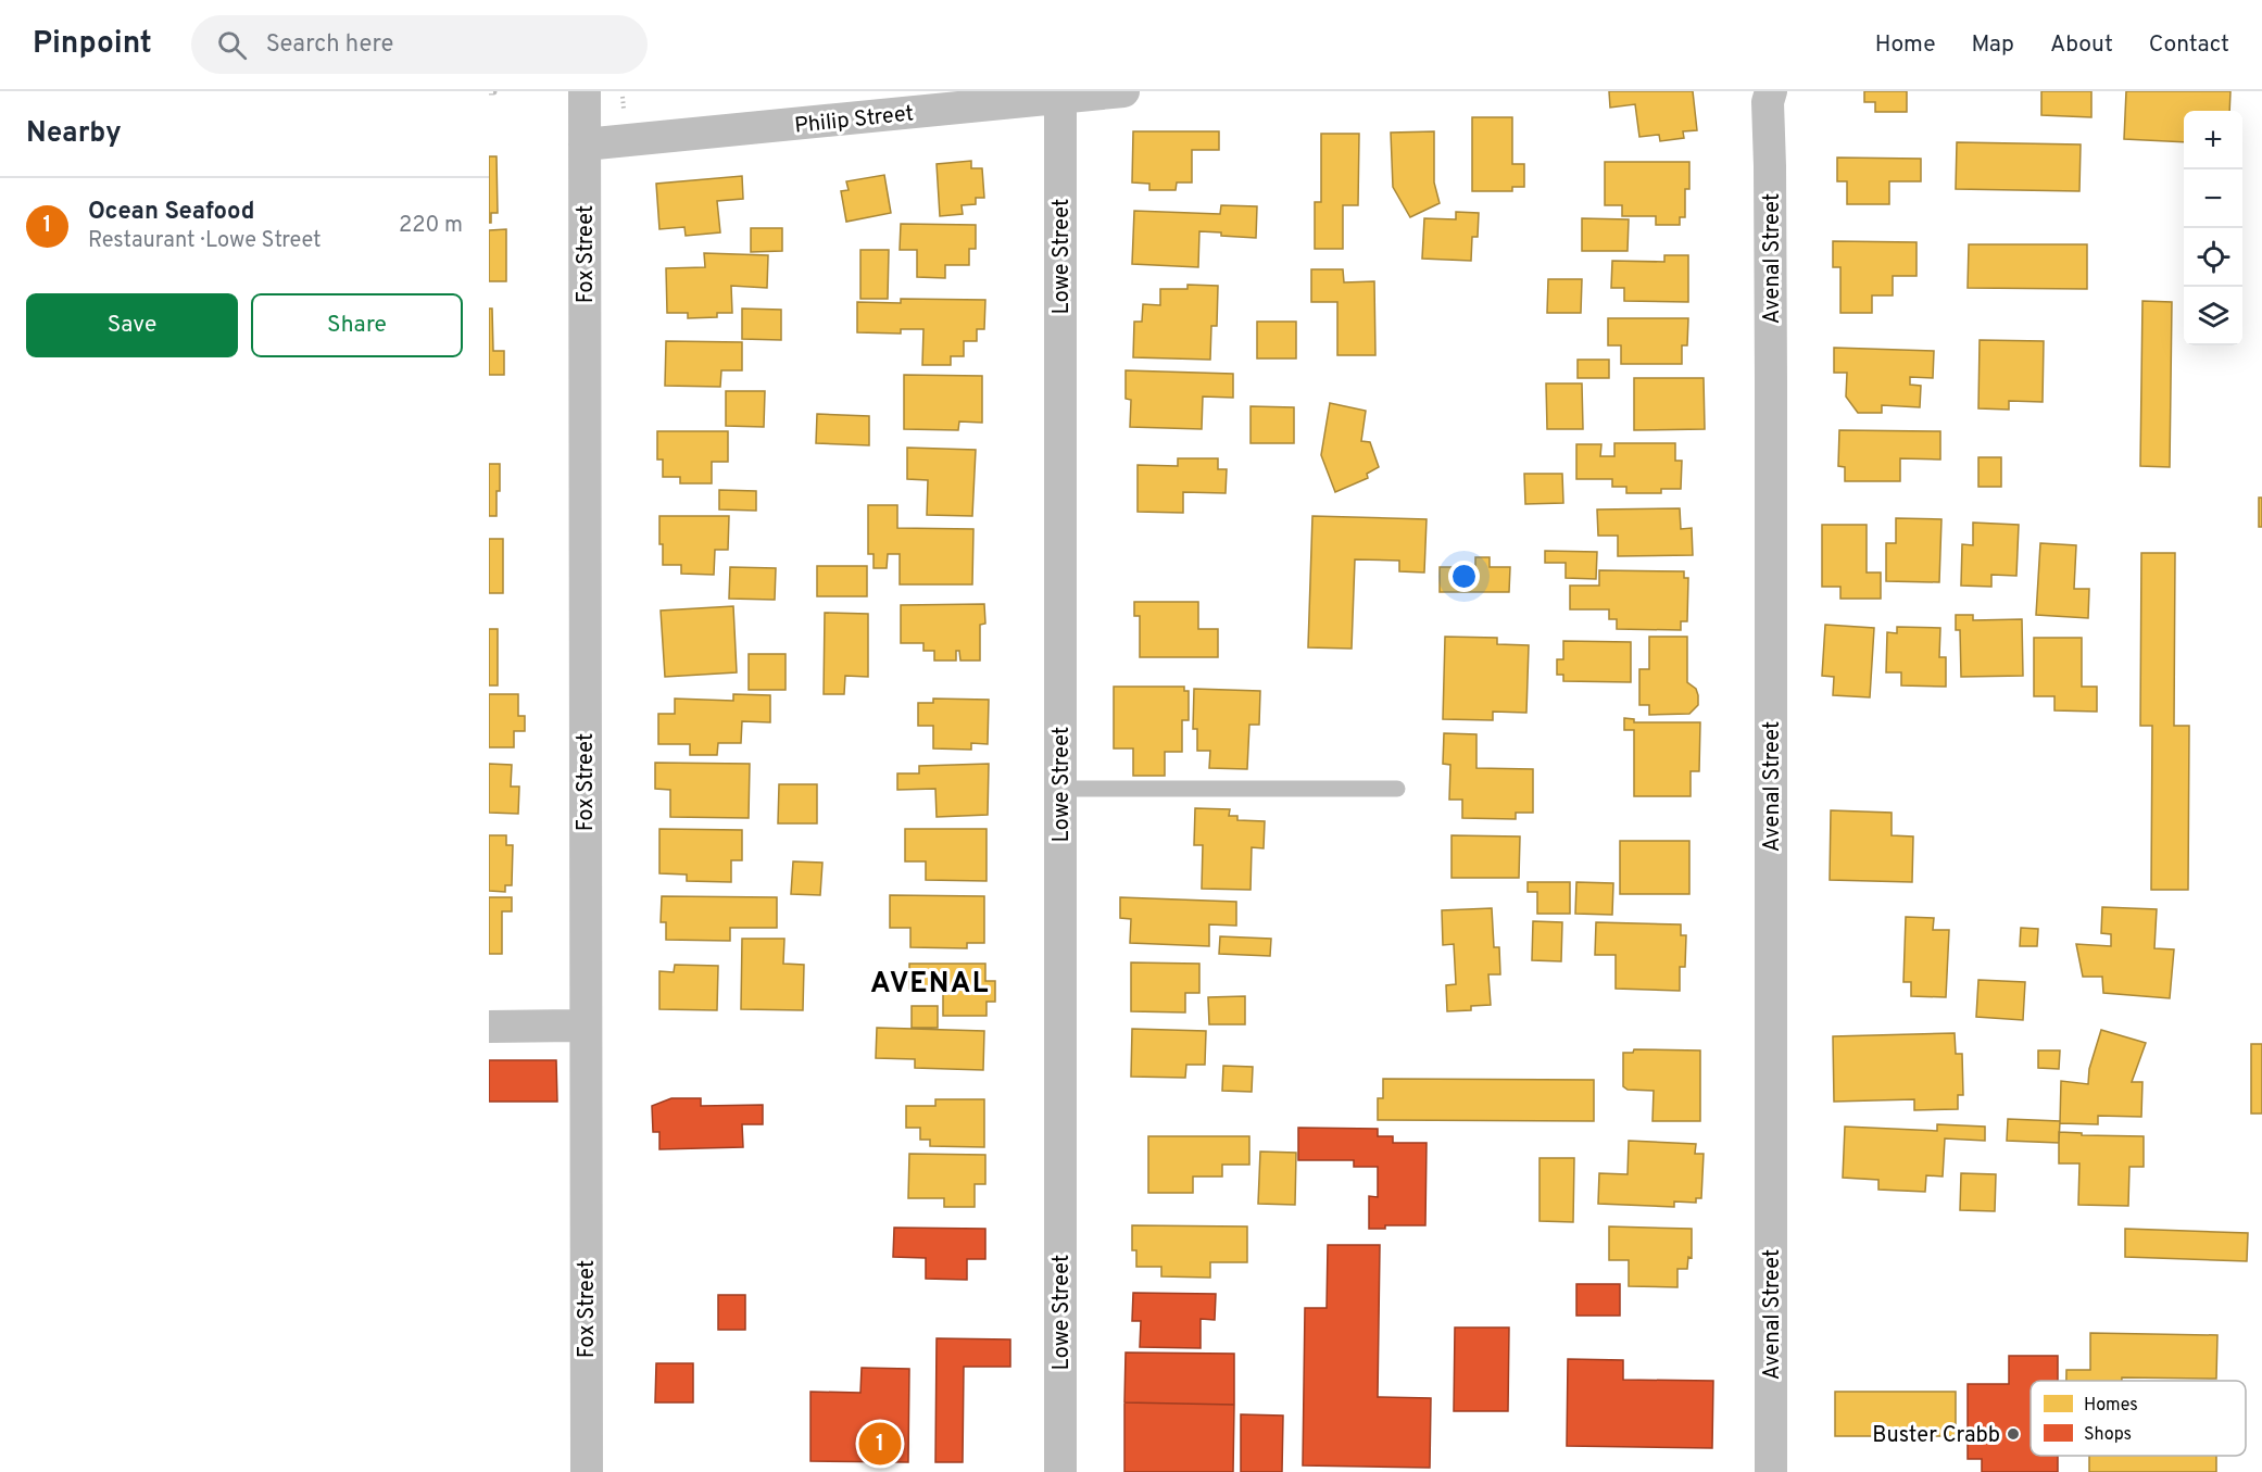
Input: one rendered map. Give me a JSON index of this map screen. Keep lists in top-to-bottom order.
{
  "streets": {
    "street": [
      "Philip Street",
      "Fox Street",
      "Lowe Street",
      "Avenal Street"
    ]
  },
  "crossings": [
    ["Philip Street", "Fox Street"],
    ["Philip Street", "Lowe Street"]
  ],
  "districts": ["AVENAL"],
  "places": ["Buster Crabb"],
  "legend": ["Homes", "Shops"],
  "page": {
    "header": "Pinpoint",
    "search": "Search here",
    "nav": [
      "Home",
      "Map",
      "About",
      "Contact"
    ],
    "heading": "Nearby",
    "map_buttons": ["+", "−"],
    "list": [
      {
        "mark": "1",
        "name": "Ocean Seafood",
        "note": "Restaurant · Lowe Street",
        "value": "220 m"
      }
    ],
    "buttons": ["Save", "Share"],
    "pins": "1"
  }
}
